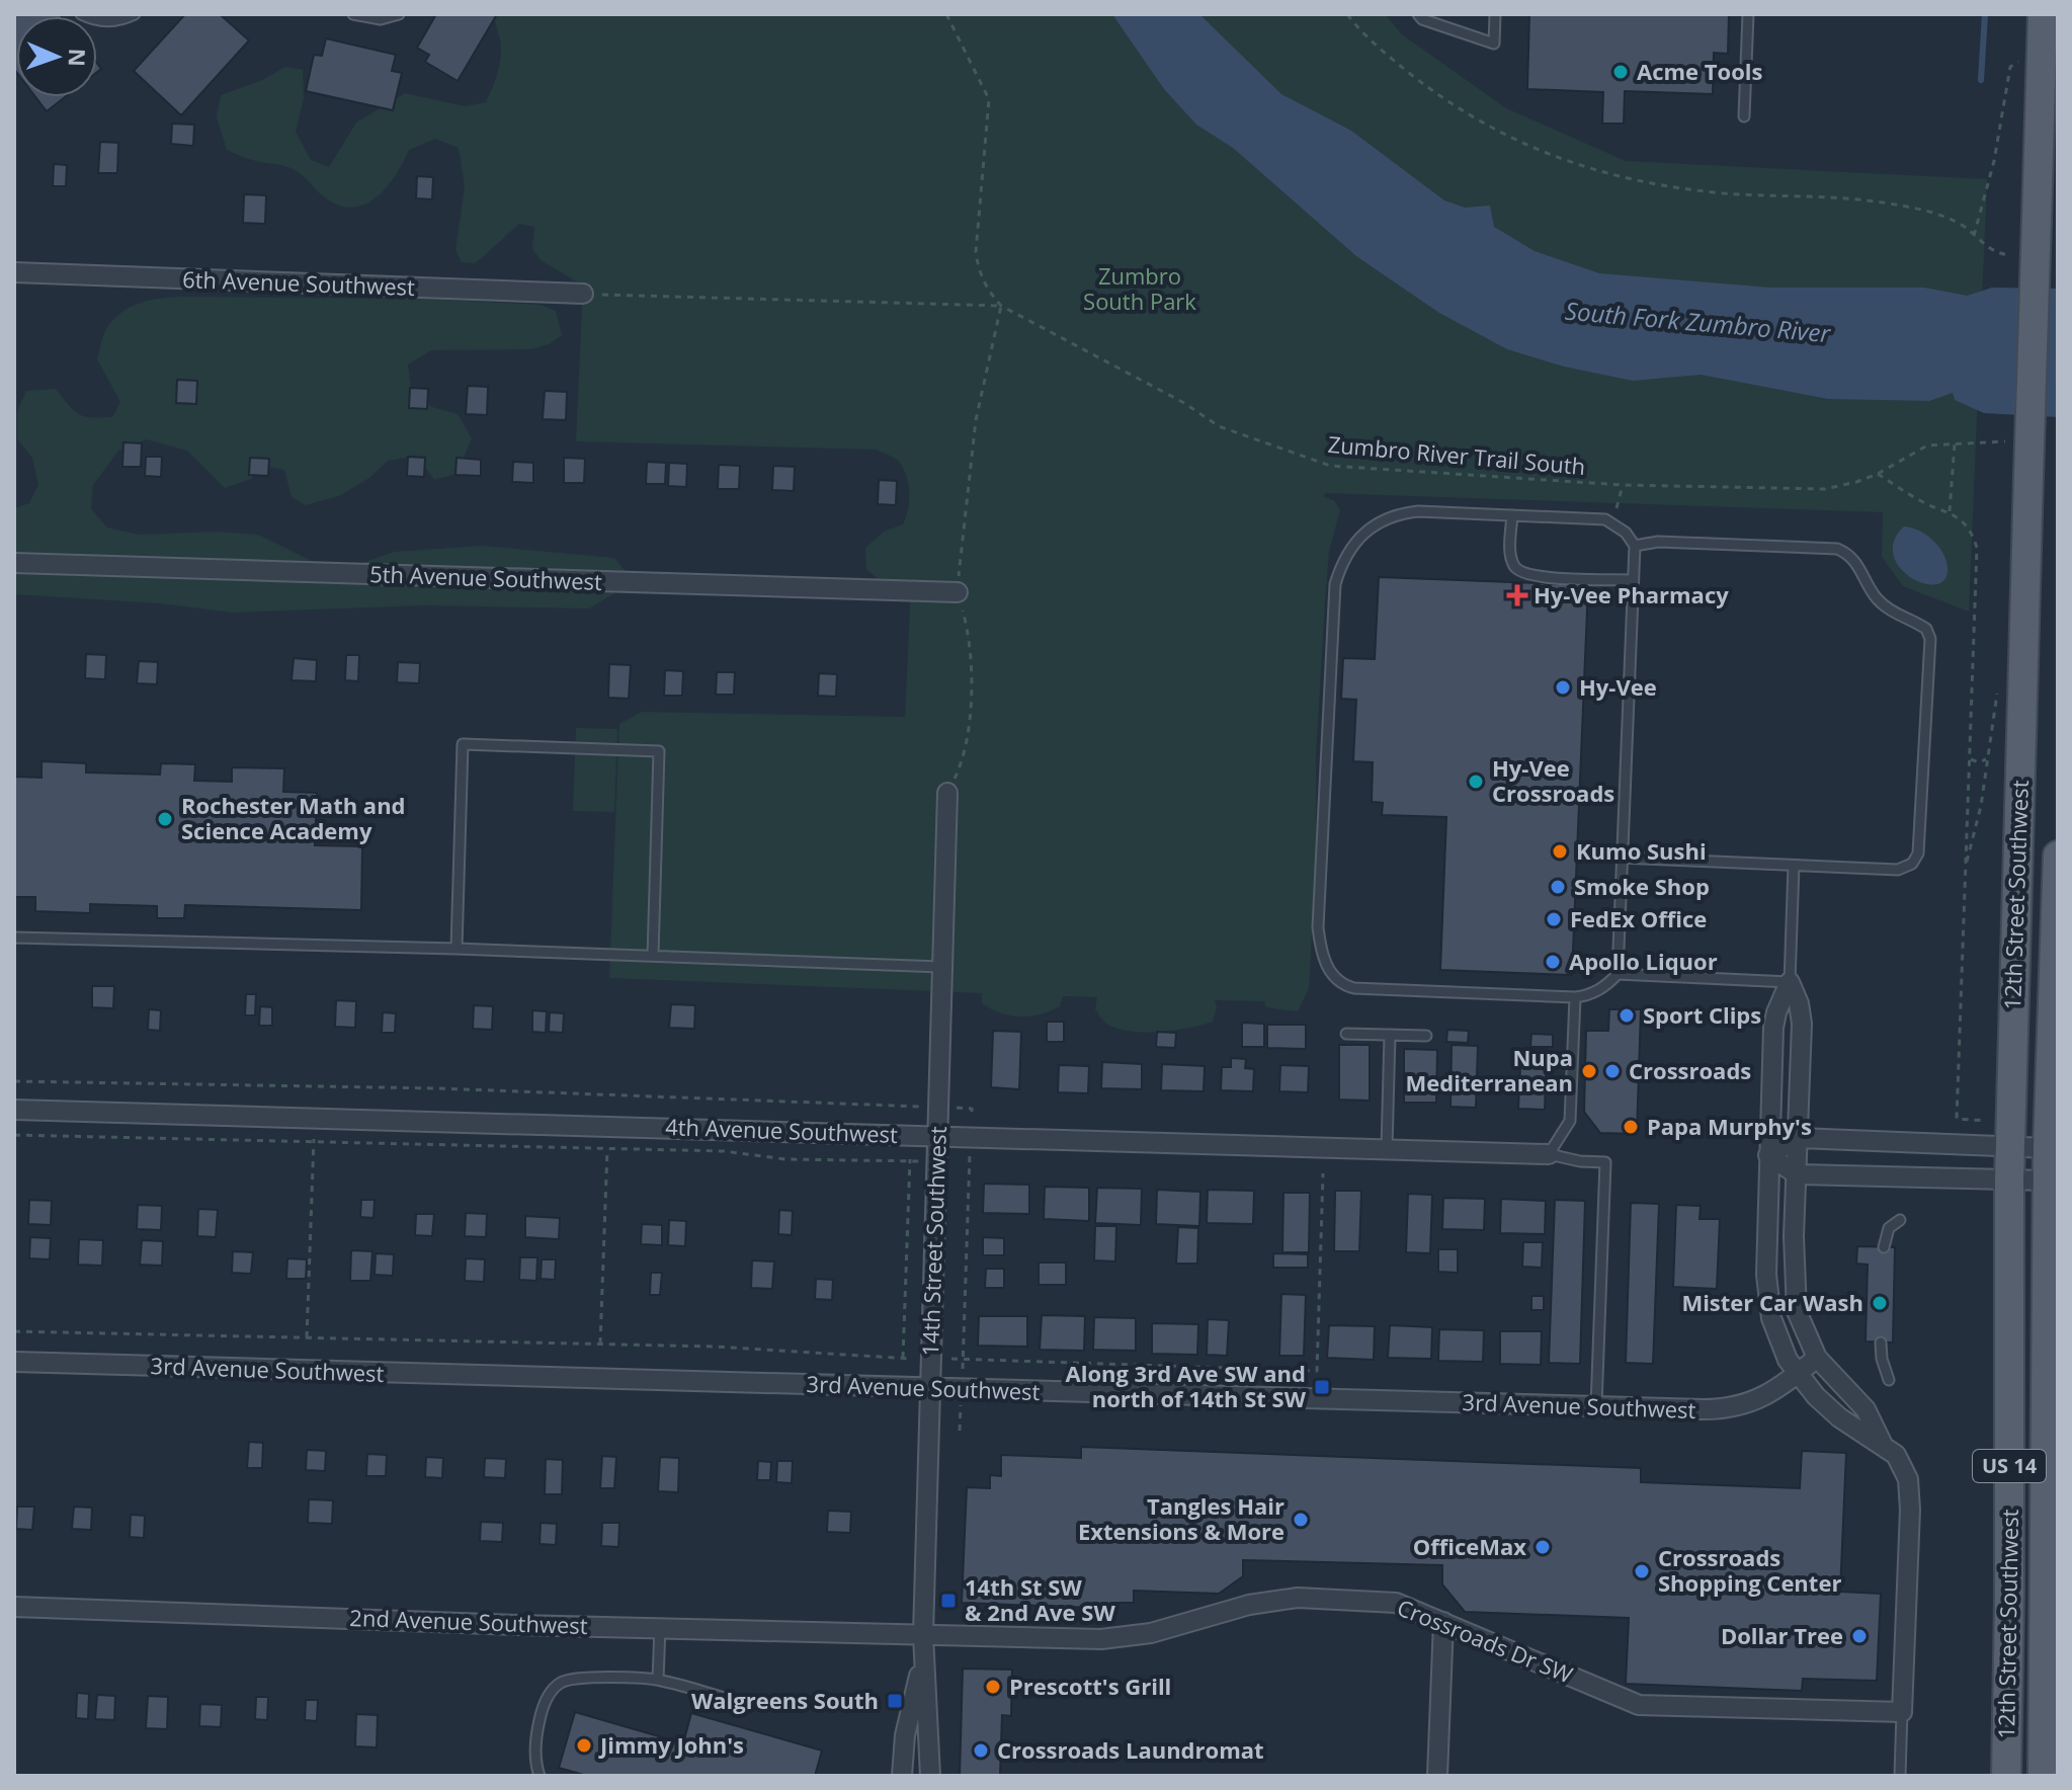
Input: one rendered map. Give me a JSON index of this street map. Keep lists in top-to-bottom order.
{
  "streets": {
    "main road": ["12th Street Southwest", "US 14"],
    "street": [
      "6th Avenue Southwest",
      "5th Avenue Southwest",
      "4th Avenue Southwest",
      "14th Street Southwest",
      "3rd Avenue Southwest",
      "2nd Avenue Southwest",
      "Crossroads Dr SW"
    ],
    "path": ["Zumbro River Trail South"]
  },
  "crossings": [
    ["4th Avenue Southwest", "14th Street Southwest"],
    ["14th Street Southwest", "3rd Avenue Southwest"],
    ["14th Street Southwest", "2nd Avenue Southwest"],
    ["14th Street Southwest", "Crossroads Dr SW"],
    ["2nd Avenue Southwest", "Crossroads Dr SW"]
  ],
  "water": ["South Fork Zumbro River"],
  "parks": ["Zumbro South Park"],
  "places": {
    "other": [
      "Acme Tools",
      "Hy-Vee",
      "Hy-Vee Crossroads",
      "Rochester Math and Science Academy",
      "Kumo Sushi",
      "Smoke Shop",
      "FedEx Office",
      "Apollo Liquor",
      "Sport Clips",
      "Nupa Mediterranean",
      "Crossroads",
      "Papa Murphy's",
      "Mister Car Wash",
      "Tangles Hair Extensions & More",
      "OfficeMax",
      "Crossroads Shopping Center",
      "Dollar Tree",
      "Prescott's Grill",
      "Jimmy John's",
      "Crossroads Laundromat"
    ],
    "health": ["Hy-Vee Pharmacy"],
    "transit": ["Along 3rd Ave SW and north of 14th St SW", "14th St SW & 2nd Ave SW", "Walgreens South"]
  },
  "north": "right"
}
